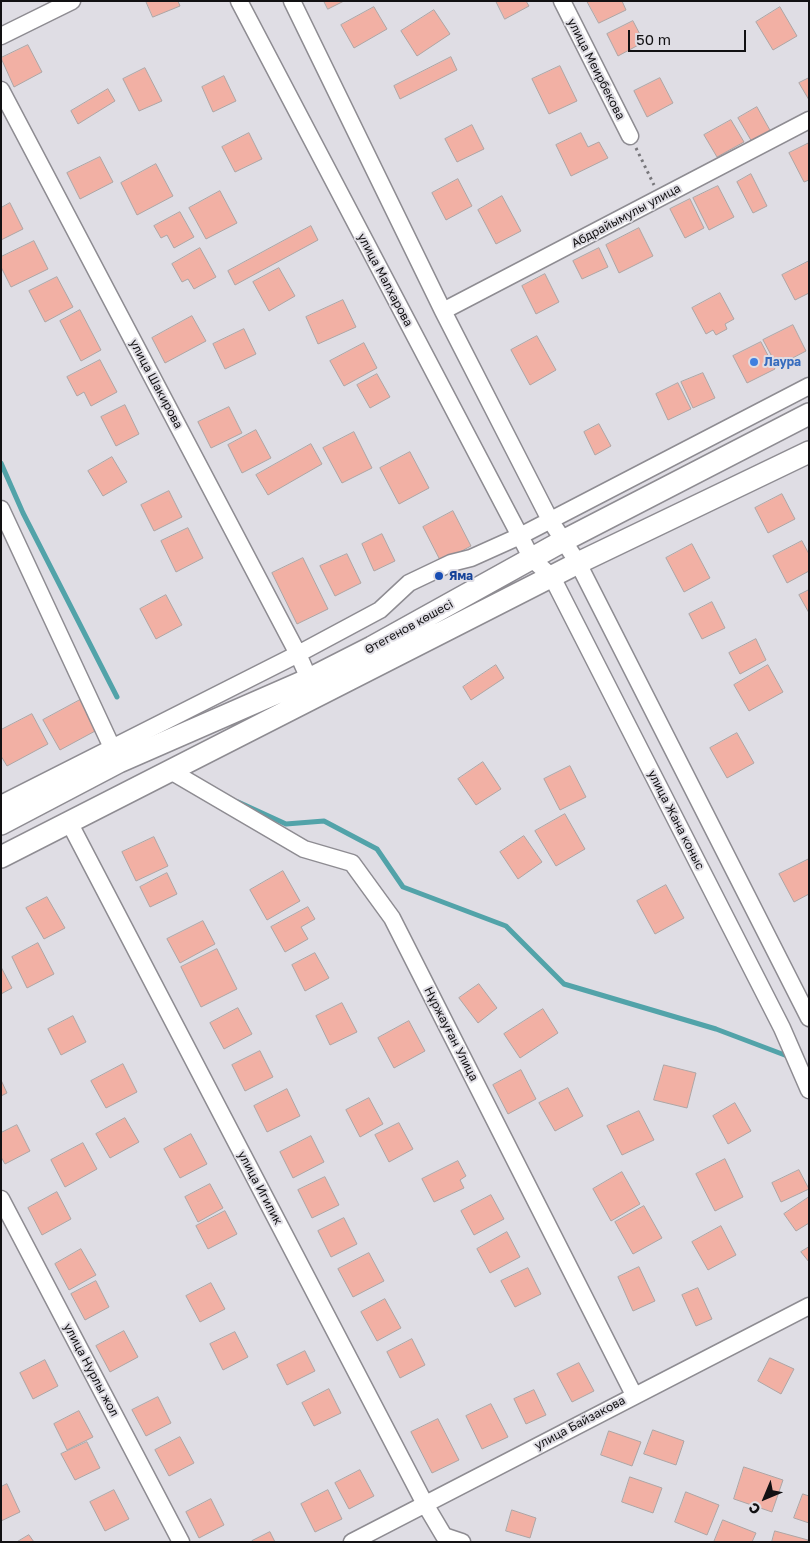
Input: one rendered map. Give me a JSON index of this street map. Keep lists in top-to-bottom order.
{
  "streets": {
    "main road": ["Өтегенов көшесі"],
    "street": [
      "улица Меирбекова",
      "Абдрайымулы улица",
      "улица Малхарова",
      "улица Шакирова",
      "улица Жана коныс",
      "Нұржауған Улица",
      "улица Игилик",
      "улица Нурлы жол",
      "улица Байзакова"
    ]
  },
  "crossings": [
    ["улица Малхарова", "Өтегенов көшесі"],
    ["улица Малхарова", "улица Жана коныс"],
    ["улица Шакирова", "Өтегенов көшесі"],
    ["Өтегенов көшесі", "улица Жана коныс"],
    ["Өтегенов көшесі", "Нұржауған Улица"],
    ["Өтегенов көшесі", "улица Игилик"],
    ["Нұржауған Улица", "улица Байзакова"],
    ["улица Игилик", "улица Байзакова"]
  ],
  "places": ["Лаура", "Яма"],
  "scale_bar": "50 m",
  "north": "bottom left"
}
